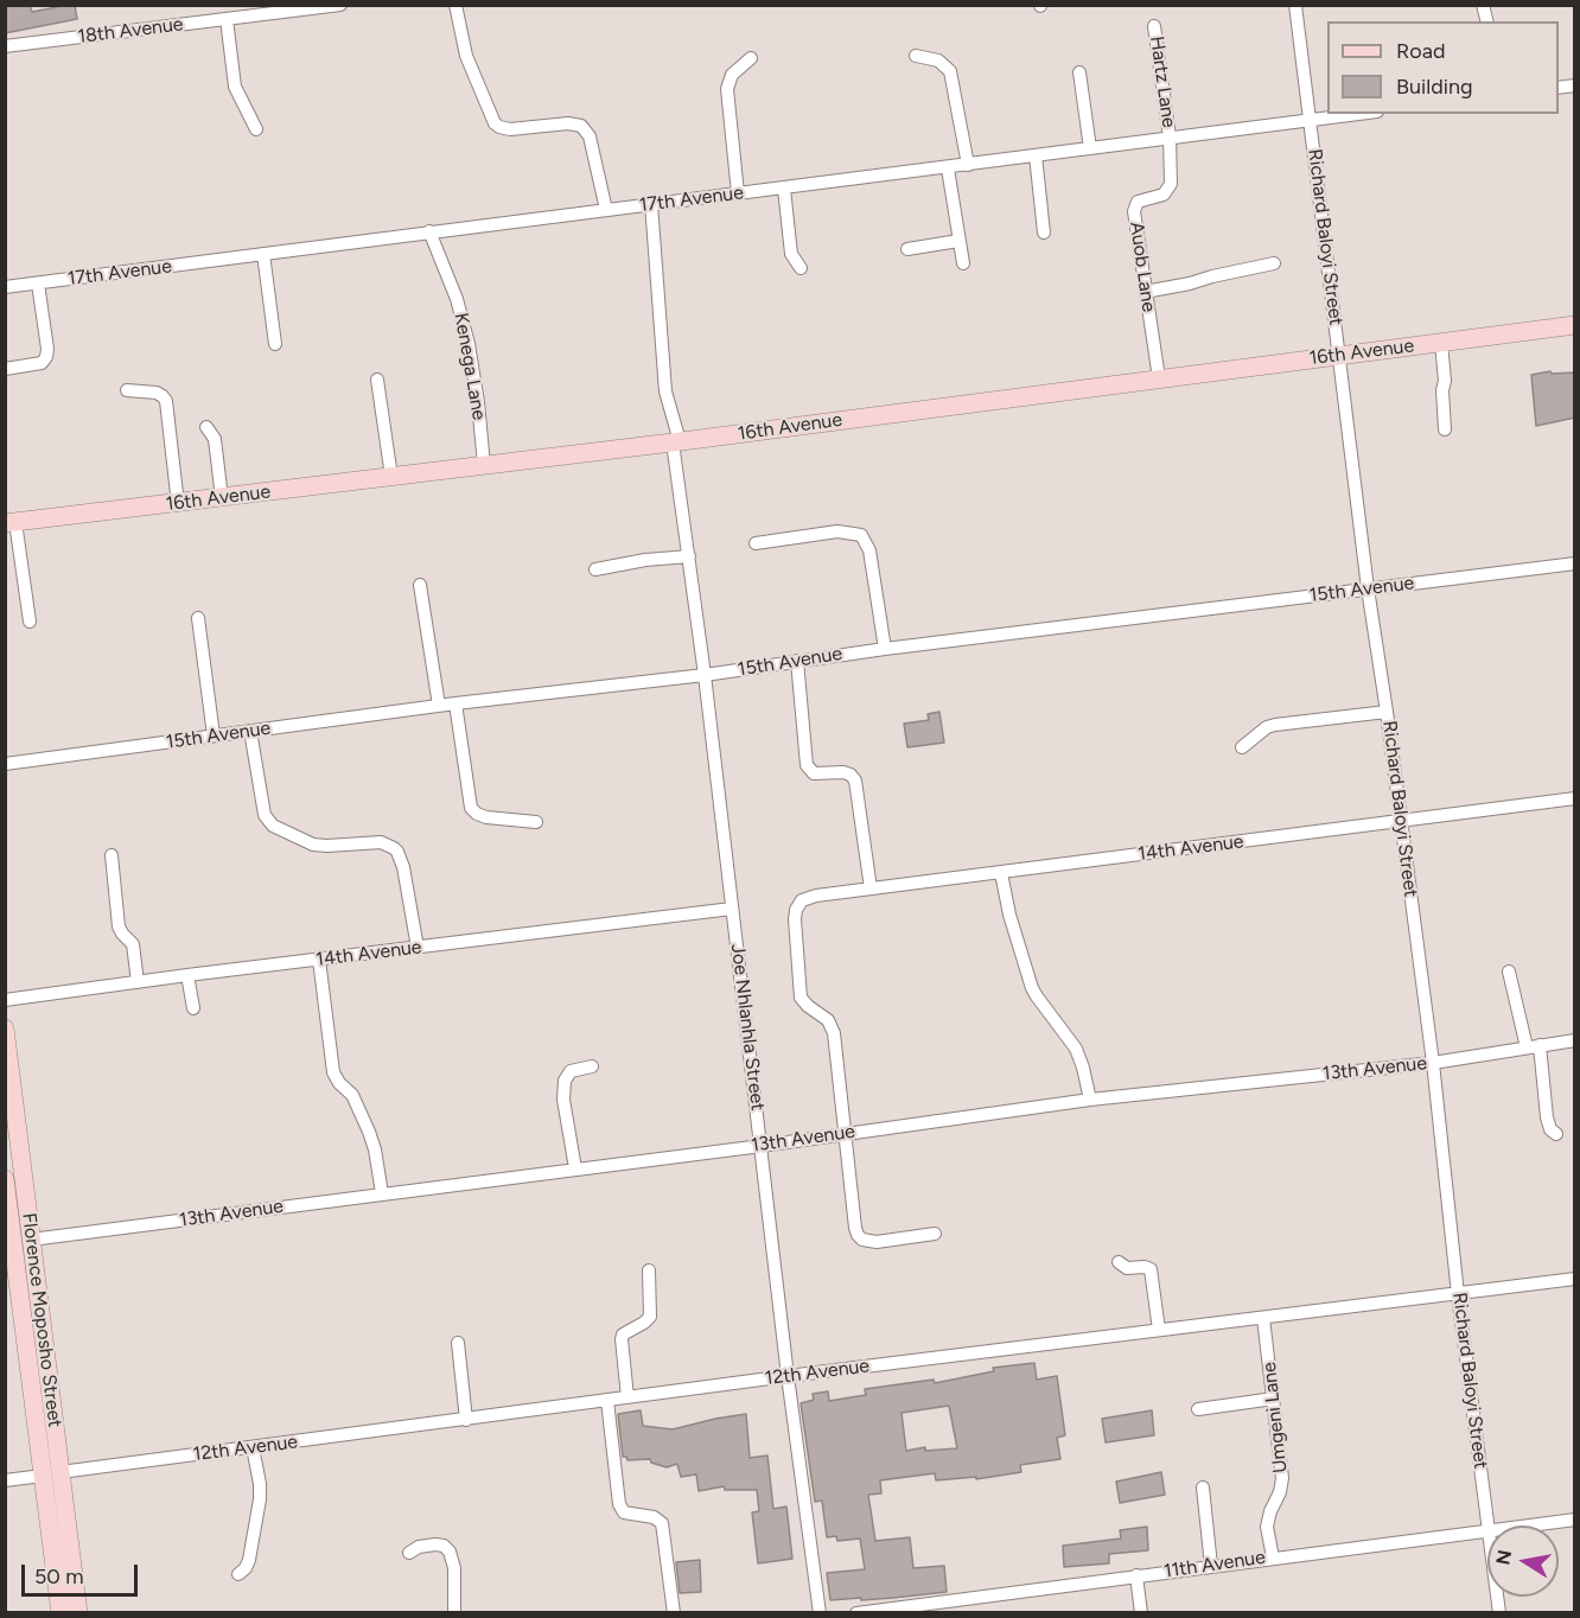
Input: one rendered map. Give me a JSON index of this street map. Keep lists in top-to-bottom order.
{
  "streets": {
    "street": [
      "18th Avenue",
      "Hartz Lane",
      "17th Avenue",
      "Richard Baloyi Street",
      "Auob Lane",
      "16th Avenue",
      "Kenega Lane",
      "15th Avenue",
      "14th Avenue",
      "Joe Nhlanhla Street",
      "13th Avenue",
      "Florence Moposho Street",
      "12th Avenue",
      "Umgeni Lane",
      "11th Avenue"
    ]
  },
  "crossings": [
    ["Hartz Lane", "17th Avenue"],
    ["Hartz Lane", "Auob Lane"],
    ["17th Avenue", "Richard Baloyi Street"],
    ["17th Avenue", "Auob Lane"],
    ["17th Avenue", "Kenega Lane"],
    ["17th Avenue", "Joe Nhlanhla Street"],
    ["Richard Baloyi Street", "16th Avenue"],
    ["Richard Baloyi Street", "15th Avenue"],
    ["Richard Baloyi Street", "14th Avenue"],
    ["Richard Baloyi Street", "13th Avenue"],
    ["Richard Baloyi Street", "12th Avenue"],
    ["Auob Lane", "16th Avenue"],
    ["16th Avenue", "Kenega Lane"],
    ["16th Avenue", "Joe Nhlanhla Street"],
    ["15th Avenue", "Joe Nhlanhla Street"],
    ["14th Avenue", "Joe Nhlanhla Street"],
    ["14th Avenue", "13th Avenue"],
    ["Joe Nhlanhla Street", "13th Avenue"],
    ["Joe Nhlanhla Street", "12th Avenue"],
    ["13th Avenue", "Florence Moposho Street"],
    ["Florence Moposho Street", "12th Avenue"],
    ["12th Avenue", "Umgeni Lane"],
    ["Umgeni Lane", "11th Avenue"]
  ],
  "legend": ["Road", "Building"],
  "scale_bar": "50 m",
  "north": "left"
}
